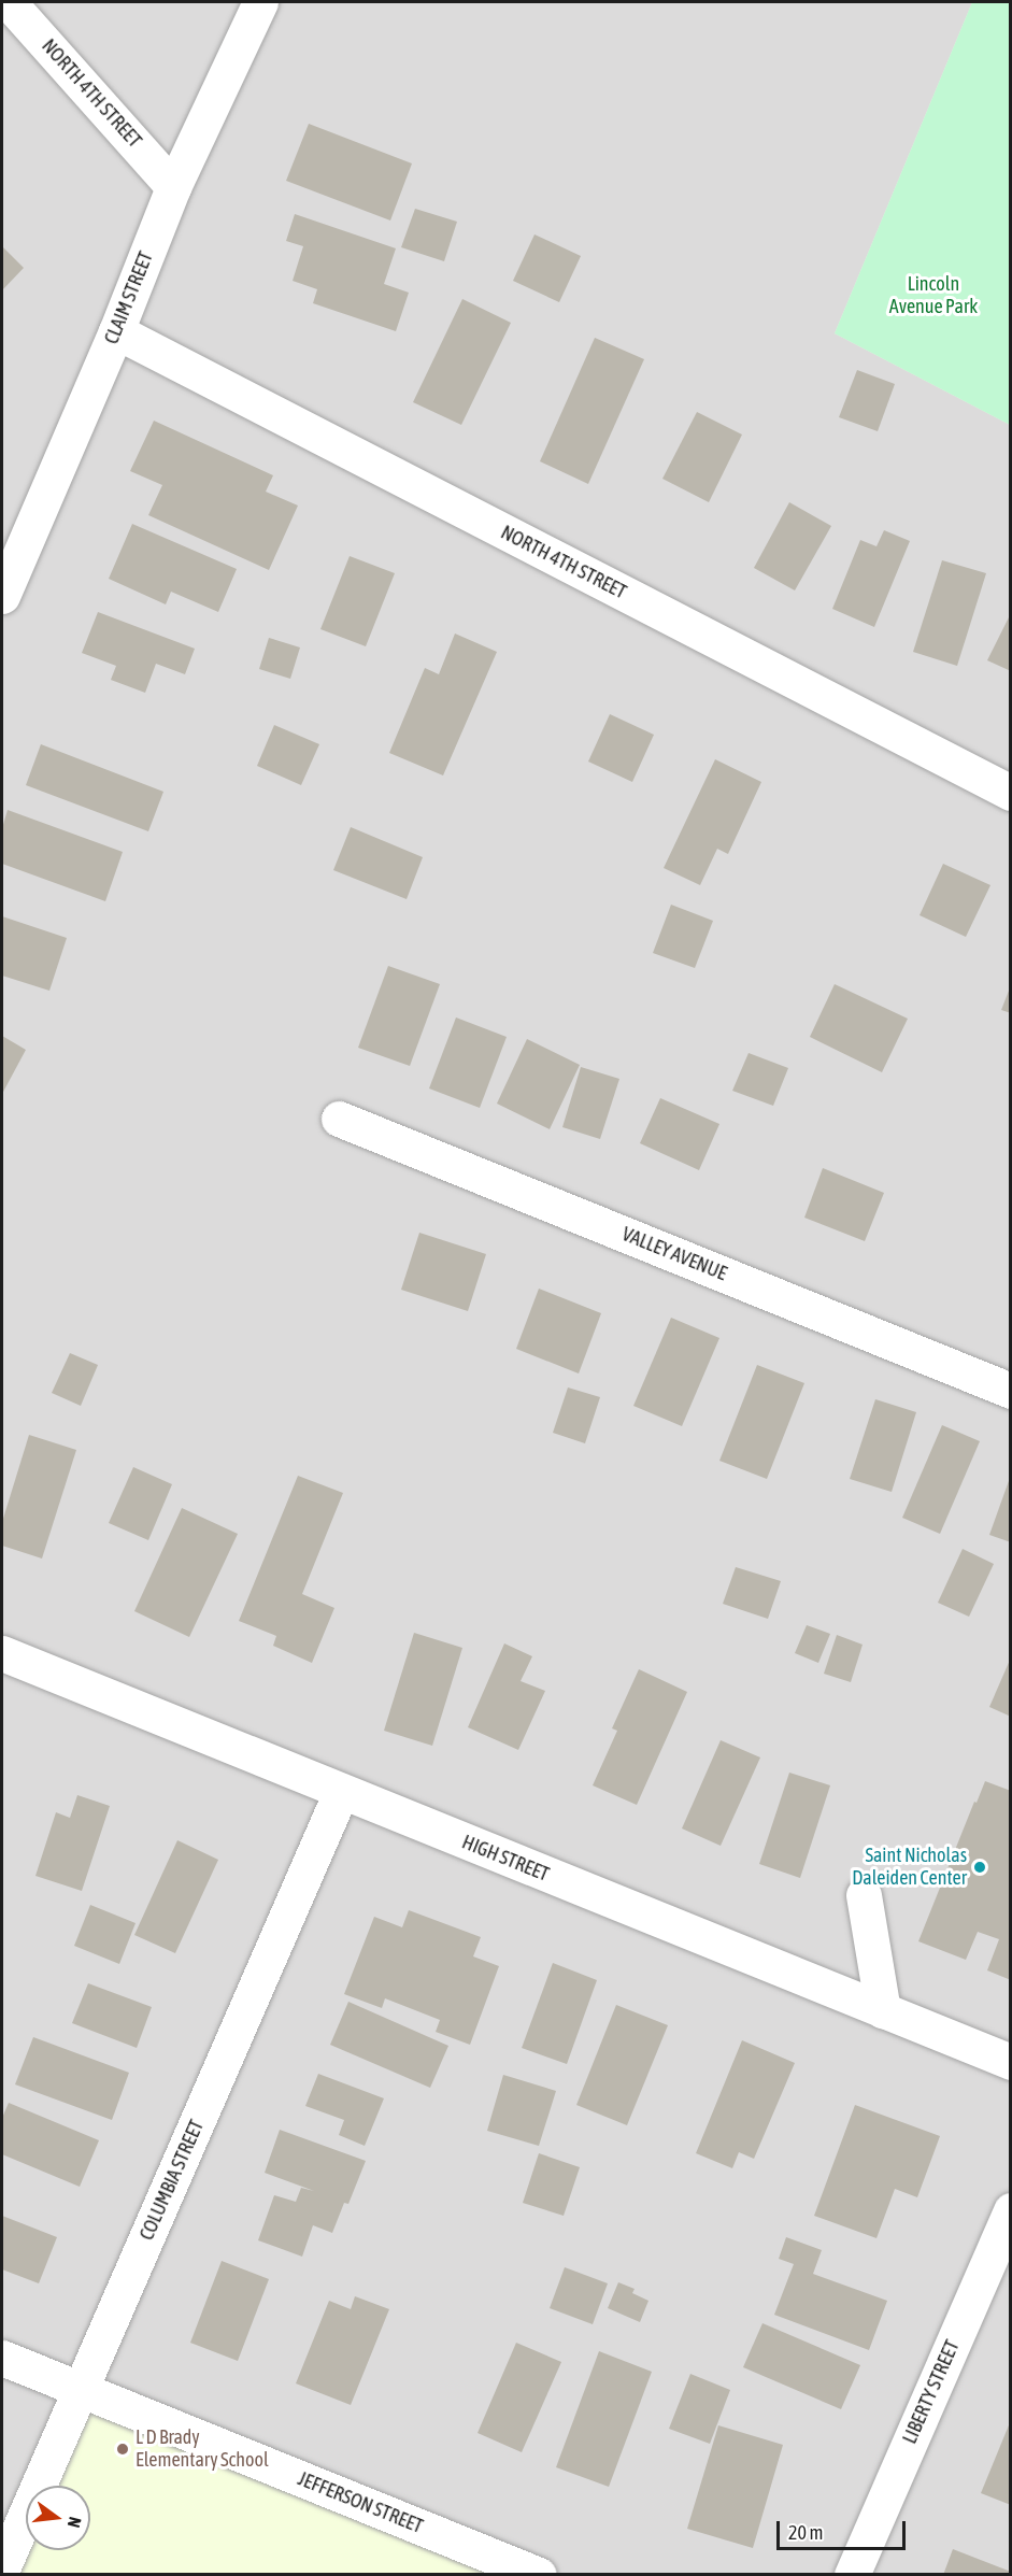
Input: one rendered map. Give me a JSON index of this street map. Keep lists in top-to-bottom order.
{
  "streets": {
    "street": [
      "NORTH 4TH STREET",
      "CLAIM STREET",
      "VALLEY AVENUE",
      "HIGH STREET",
      "COLUMBIA STREET",
      "LIBERTY STREET",
      "JEFFERSON STREET"
    ]
  },
  "crossings": [
    ["NORTH 4TH STREET", "CLAIM STREET"],
    ["HIGH STREET", "COLUMBIA STREET"],
    ["COLUMBIA STREET", "JEFFERSON STREET"]
  ],
  "parks": ["Lincoln Avenue Park"],
  "places": ["Saint Nicholas Daleiden Center", "L D Brady Elementary School"],
  "scale_bar": "20 m",
  "north": "right"
}
